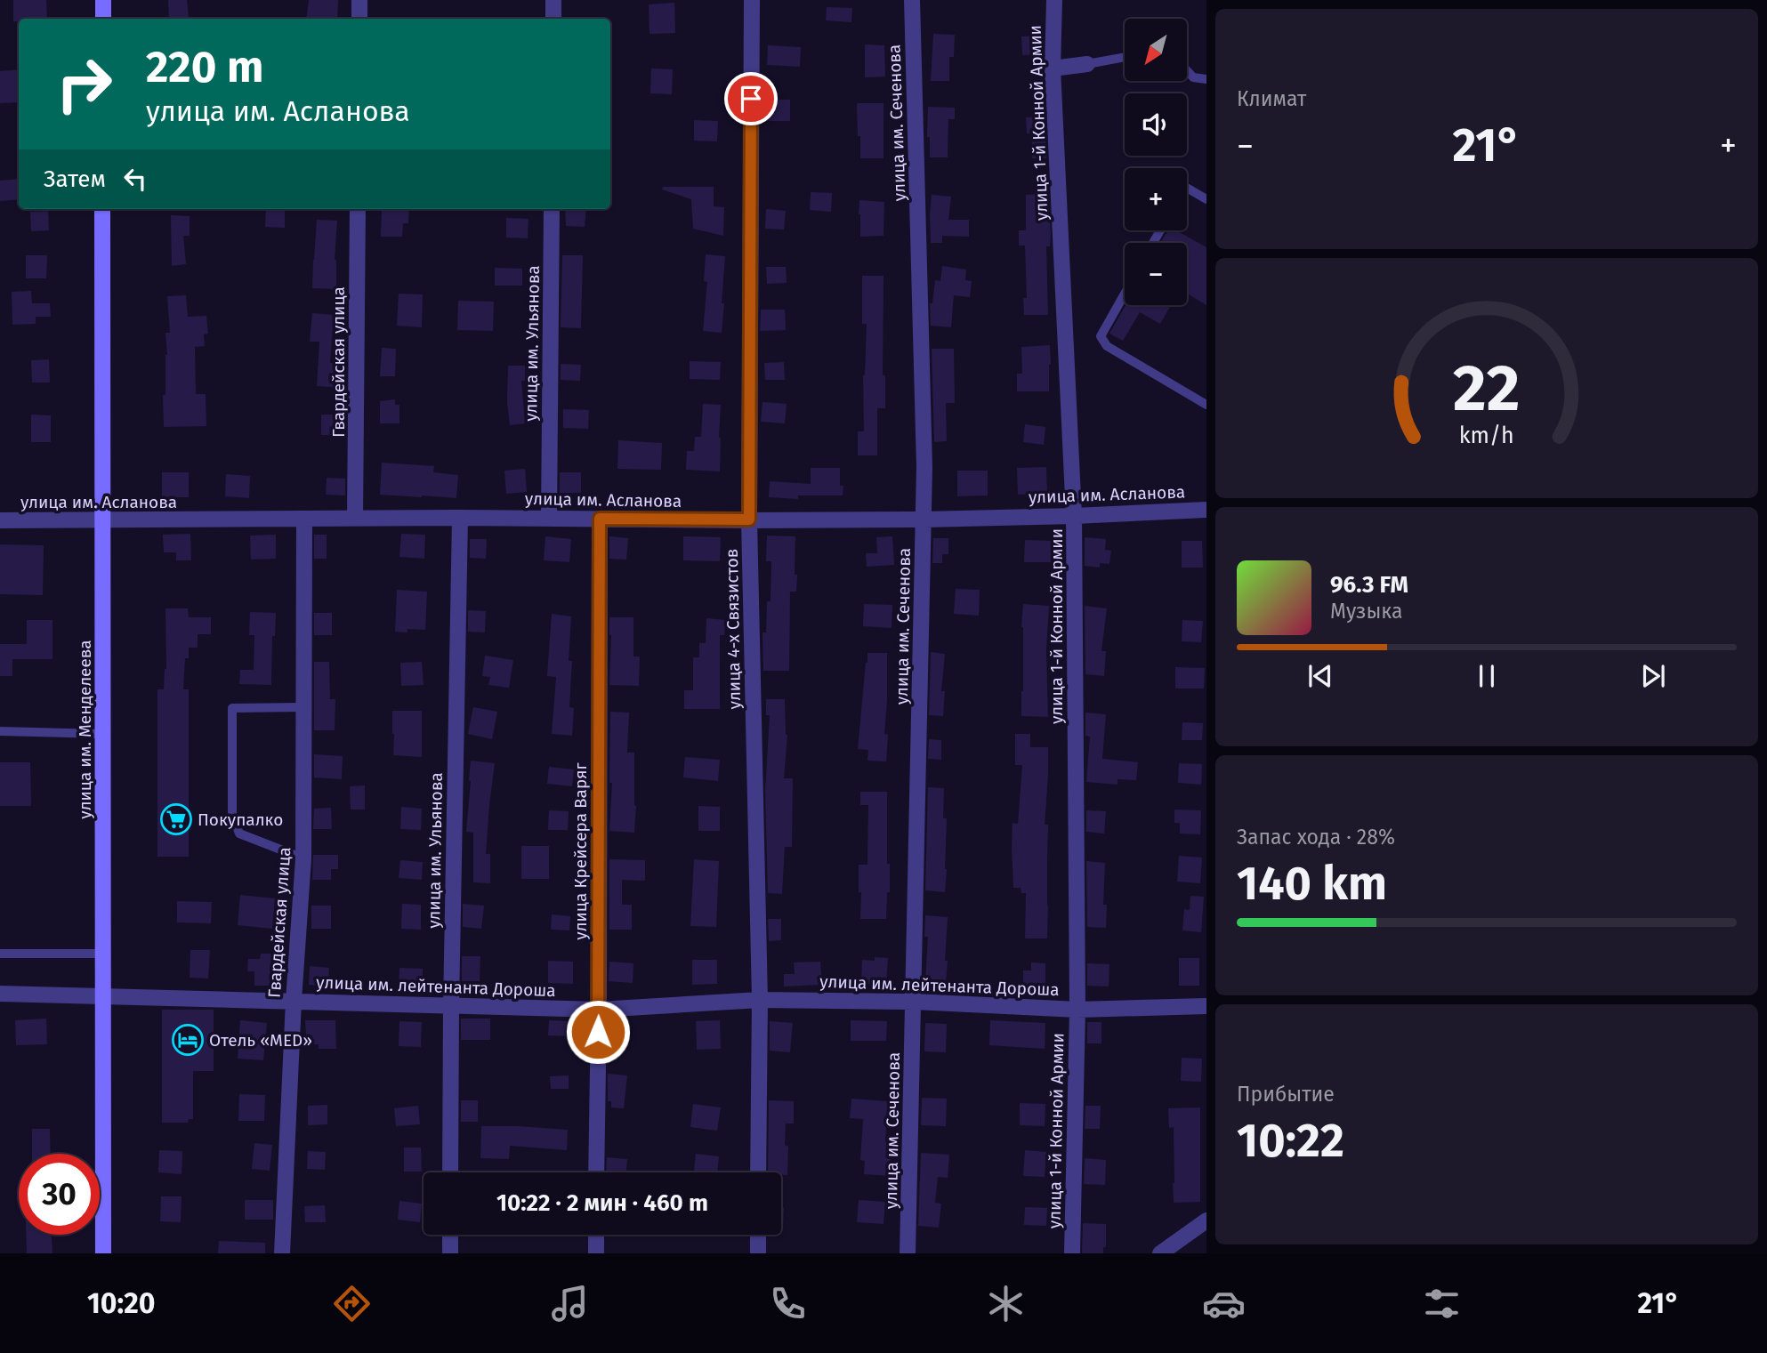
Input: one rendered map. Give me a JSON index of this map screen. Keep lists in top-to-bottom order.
{
  "streets": {
    "main road": ["улица им. Менделеева"],
    "street": [
      "улица им. Сеченова",
      "улица 1-й Конной Армии",
      "улица им. Ульянова",
      "Гвардейская улица",
      "улица им. Асланова",
      "улица 4-х Связистов",
      "улица Крейсера Варяг",
      "улица им. лейтенанта Дороша"
    ]
  },
  "crossings": [
    ["улица им. Сеченова", "улица им. Асланова"],
    ["улица им. Сеченова", "улица им. лейтенанта Дороша"],
    ["улица 1-й Конной Армии", "улица им. Асланова"],
    ["улица 1-й Конной Армии", "улица им. лейтенанта Дороша"],
    ["улица им. Ульянова", "улица им. Асланова"],
    ["улица им. Ульянова", "улица им. лейтенанта Дороша"],
    ["Гвардейская улица", "улица им. Асланова"],
    ["Гвардейская улица", "улица им. лейтенанта Дороша"],
    ["улица им. Асланова", "улица 4-х Связистов"],
    ["улица им. Асланова", "улица им. Менделеева"],
    ["улица им. Асланова", "улица Крейсера Варяг"],
    ["улица 4-х Связистов", "улица им. лейтенанта Дороша"],
    ["улица им. Менделеева", "улица им. лейтенанта Дороша"],
    ["улица Крейсера Варяг", "улица им. лейтенанта Дороша"]
  ],
  "places": {
    "supermarket": ["Покупалко"],
    "hotel": ["Отель «MED»"]
  },
  "north": "bottom left",
  "page": {
    "tile": [
      "Климат",
      ["Запас хода · 28%", "140 km"],
      ["Прибытие", "10:22"]
    ],
    "map_buttons": ["+", "−"],
    "turn": ["220 m", "улица им. Асланова"],
    "heat": ["−", "21°", "+"],
    "then": "Затем",
    "song": ["96.3 FM", "Музыка"],
    "limit": "30",
    "trip": "10:22 · 2 мин · 460 m",
    "tabs": ["10:20", "21°"],
    "gauge": ["22", "km/h"]
  }
}
